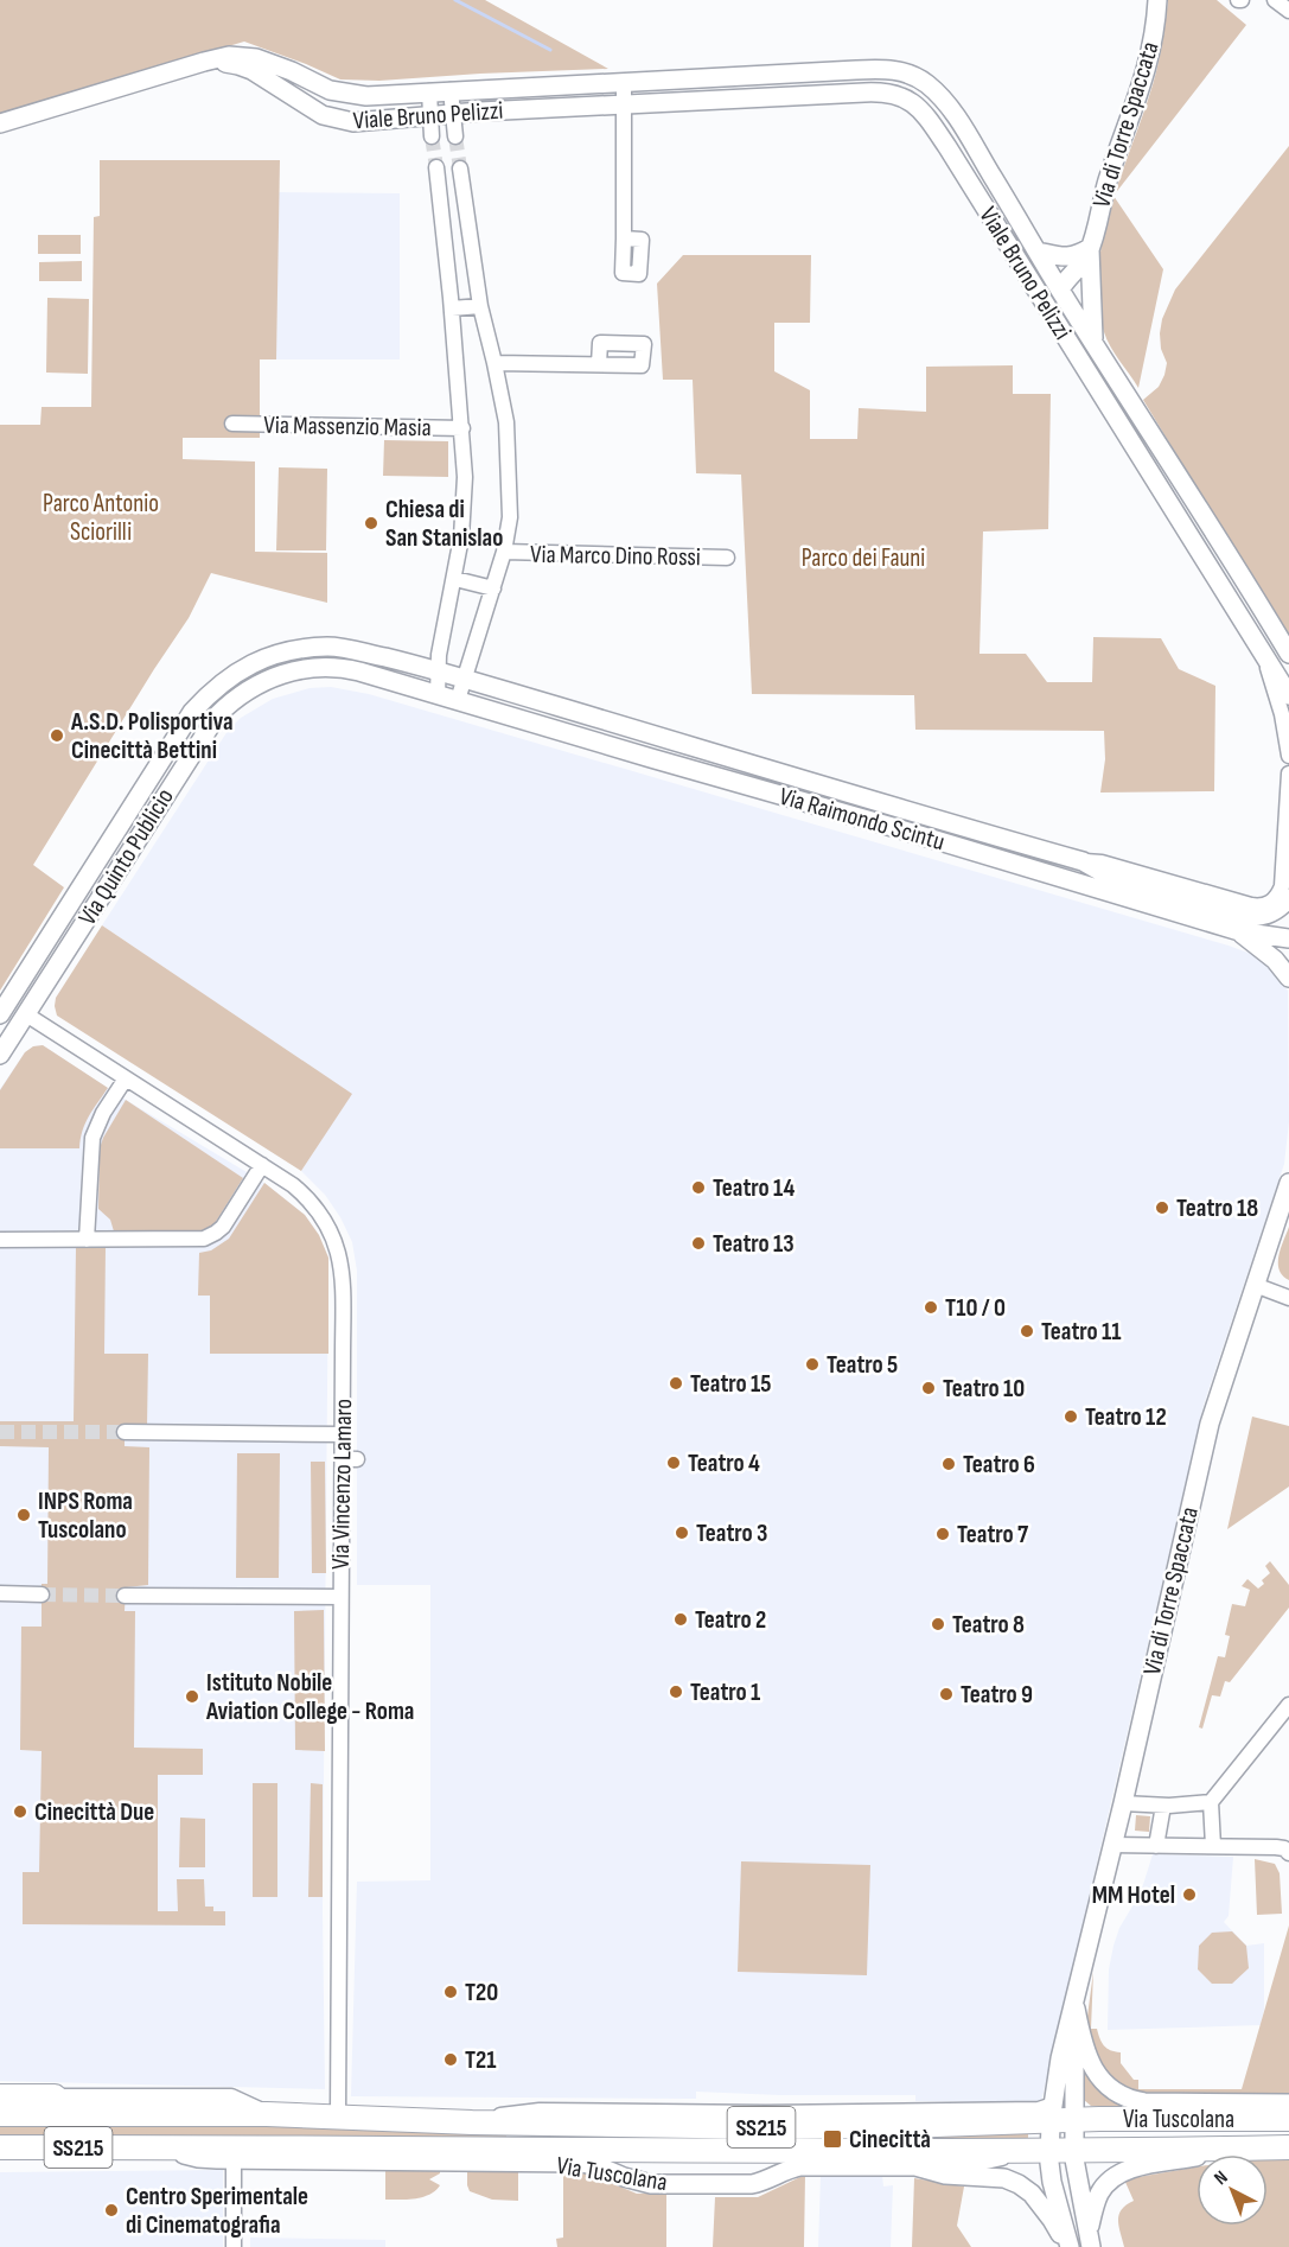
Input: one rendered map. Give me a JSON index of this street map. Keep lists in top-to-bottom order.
{
  "streets": {
    "main road": ["Via Tuscolana", "SS215"],
    "street": [
      "Viale Bruno Pelizzi",
      "Via di Torre Spaccata",
      "Via Massenzio Masia",
      "Via Marco Dino Rossi",
      "Via Raimondo Scintu",
      "Via Quinto Publicio",
      "Via Vincenzo Lamaro"
    ]
  },
  "crossings": [
    ["Viale Bruno Pelizzi", "Via di Torre Spaccata"],
    ["Via di Torre Spaccata", "Via Tuscolana"],
    ["Via Raimondo Scintu", "Via Quinto Publicio"],
    ["Via Quinto Publicio", "Via Vincenzo Lamaro"],
    ["Via Vincenzo Lamaro", "Via Tuscolana"]
  ],
  "parks": ["Parco Antonio Sciorilli", "Parco dei Fauni"],
  "places": {
    "other": [
      "Chiesa di San Stanislao",
      "A.S.D. Polisportiva Cinecittà Bettini",
      "Teatro 14",
      "Teatro 18",
      "Teatro 13",
      "T10 / 0",
      "Teatro 11",
      "Teatro 5",
      "Teatro 15",
      "Teatro 10",
      "Teatro 12",
      "Teatro 4",
      "Teatro 6",
      "INPS Roma Tuscolano",
      "Teatro 3",
      "Teatro 7",
      "Teatro 2",
      "Teatro 8",
      "Teatro 1",
      "Teatro 9",
      "Istituto Nobile Aviation College - Roma",
      "Cinecittà Due",
      "MM Hotel",
      "T20",
      "T21",
      "Centro Sperimentale di Cinematografia"
    ],
    "transit": ["Cinecittà"]
  },
  "north": "top left"
}
